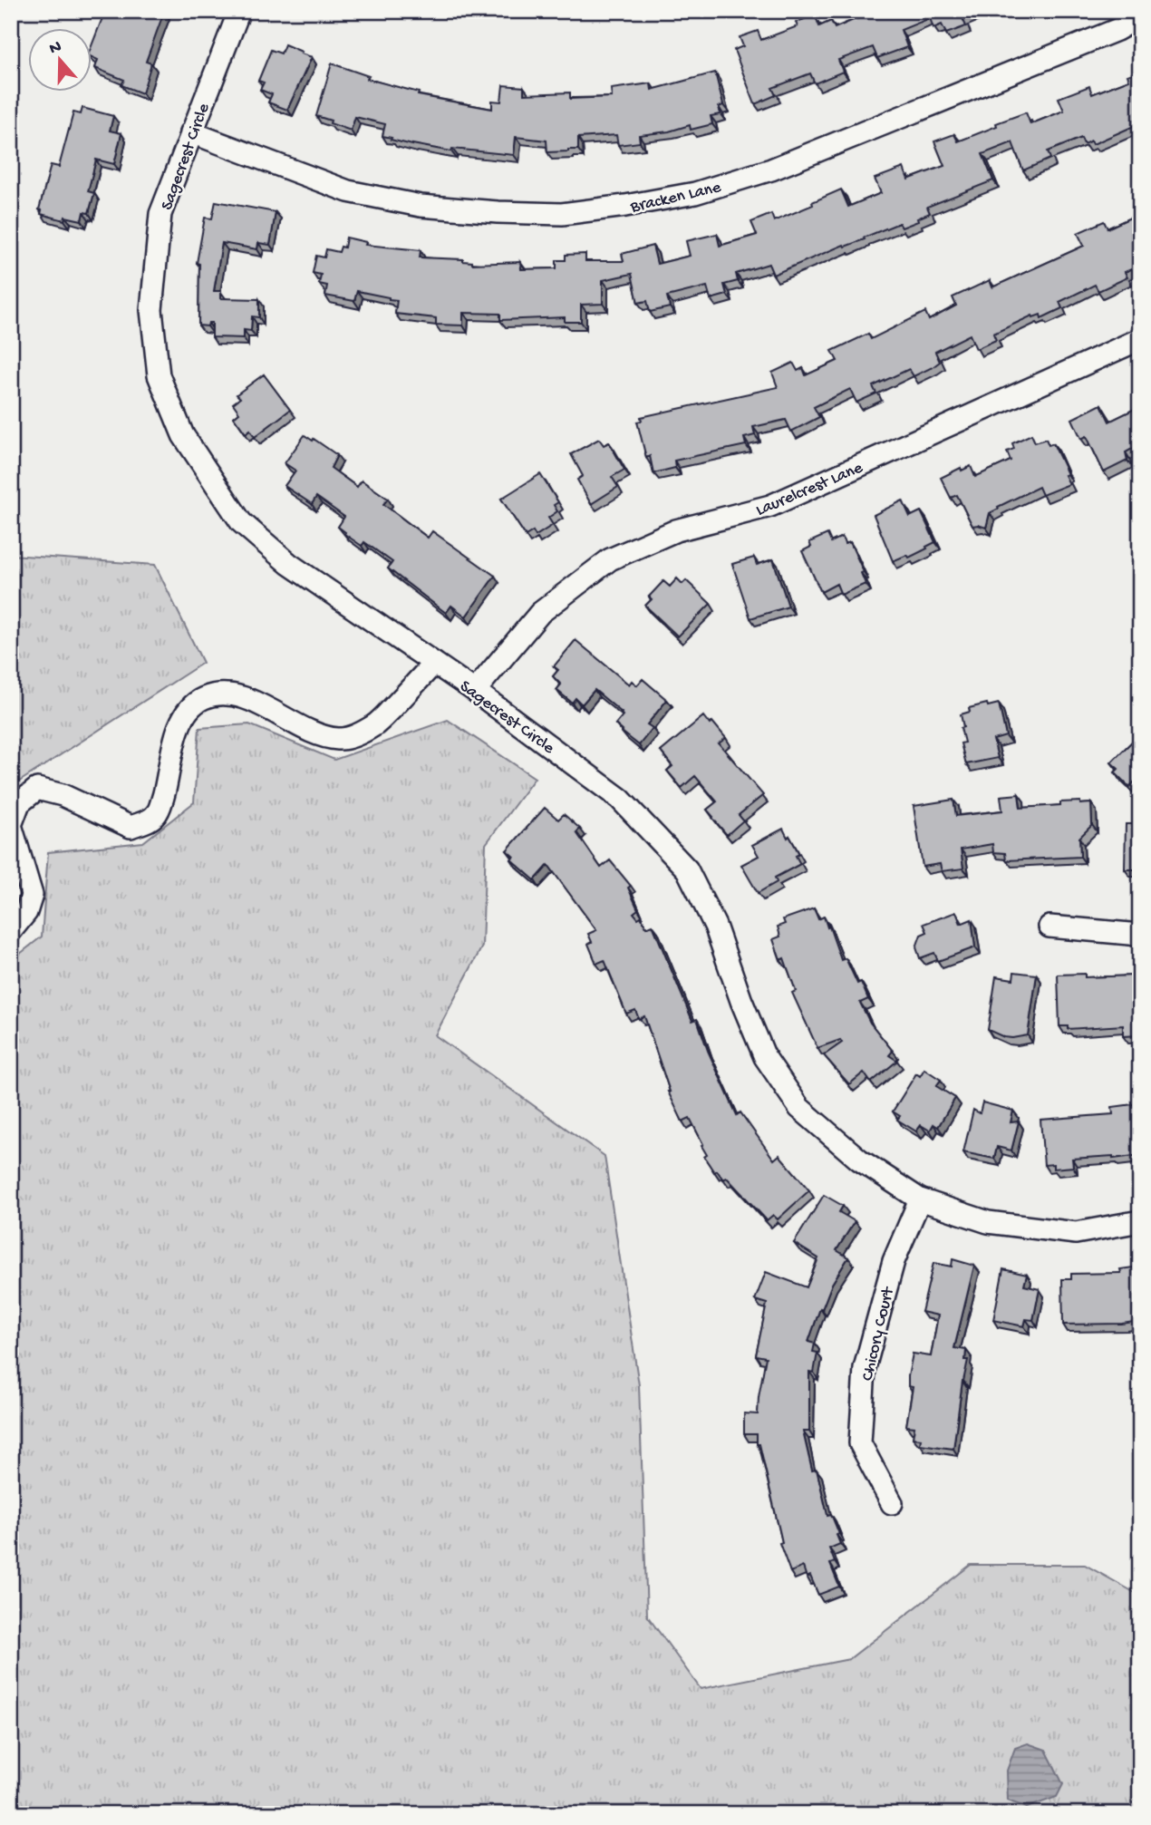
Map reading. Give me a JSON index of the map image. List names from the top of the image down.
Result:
{
  "streets": {
    "street": [
      "Sagecrest Circle",
      "Bracken Lane",
      "Laurelcrest Lane",
      "Chicory Court"
    ]
  },
  "crossings": [
    ["Sagecrest Circle", "Bracken Lane"],
    ["Sagecrest Circle", "Laurelcrest Lane"],
    ["Sagecrest Circle", "Chicory Court"]
  ],
  "north": "top"
}
